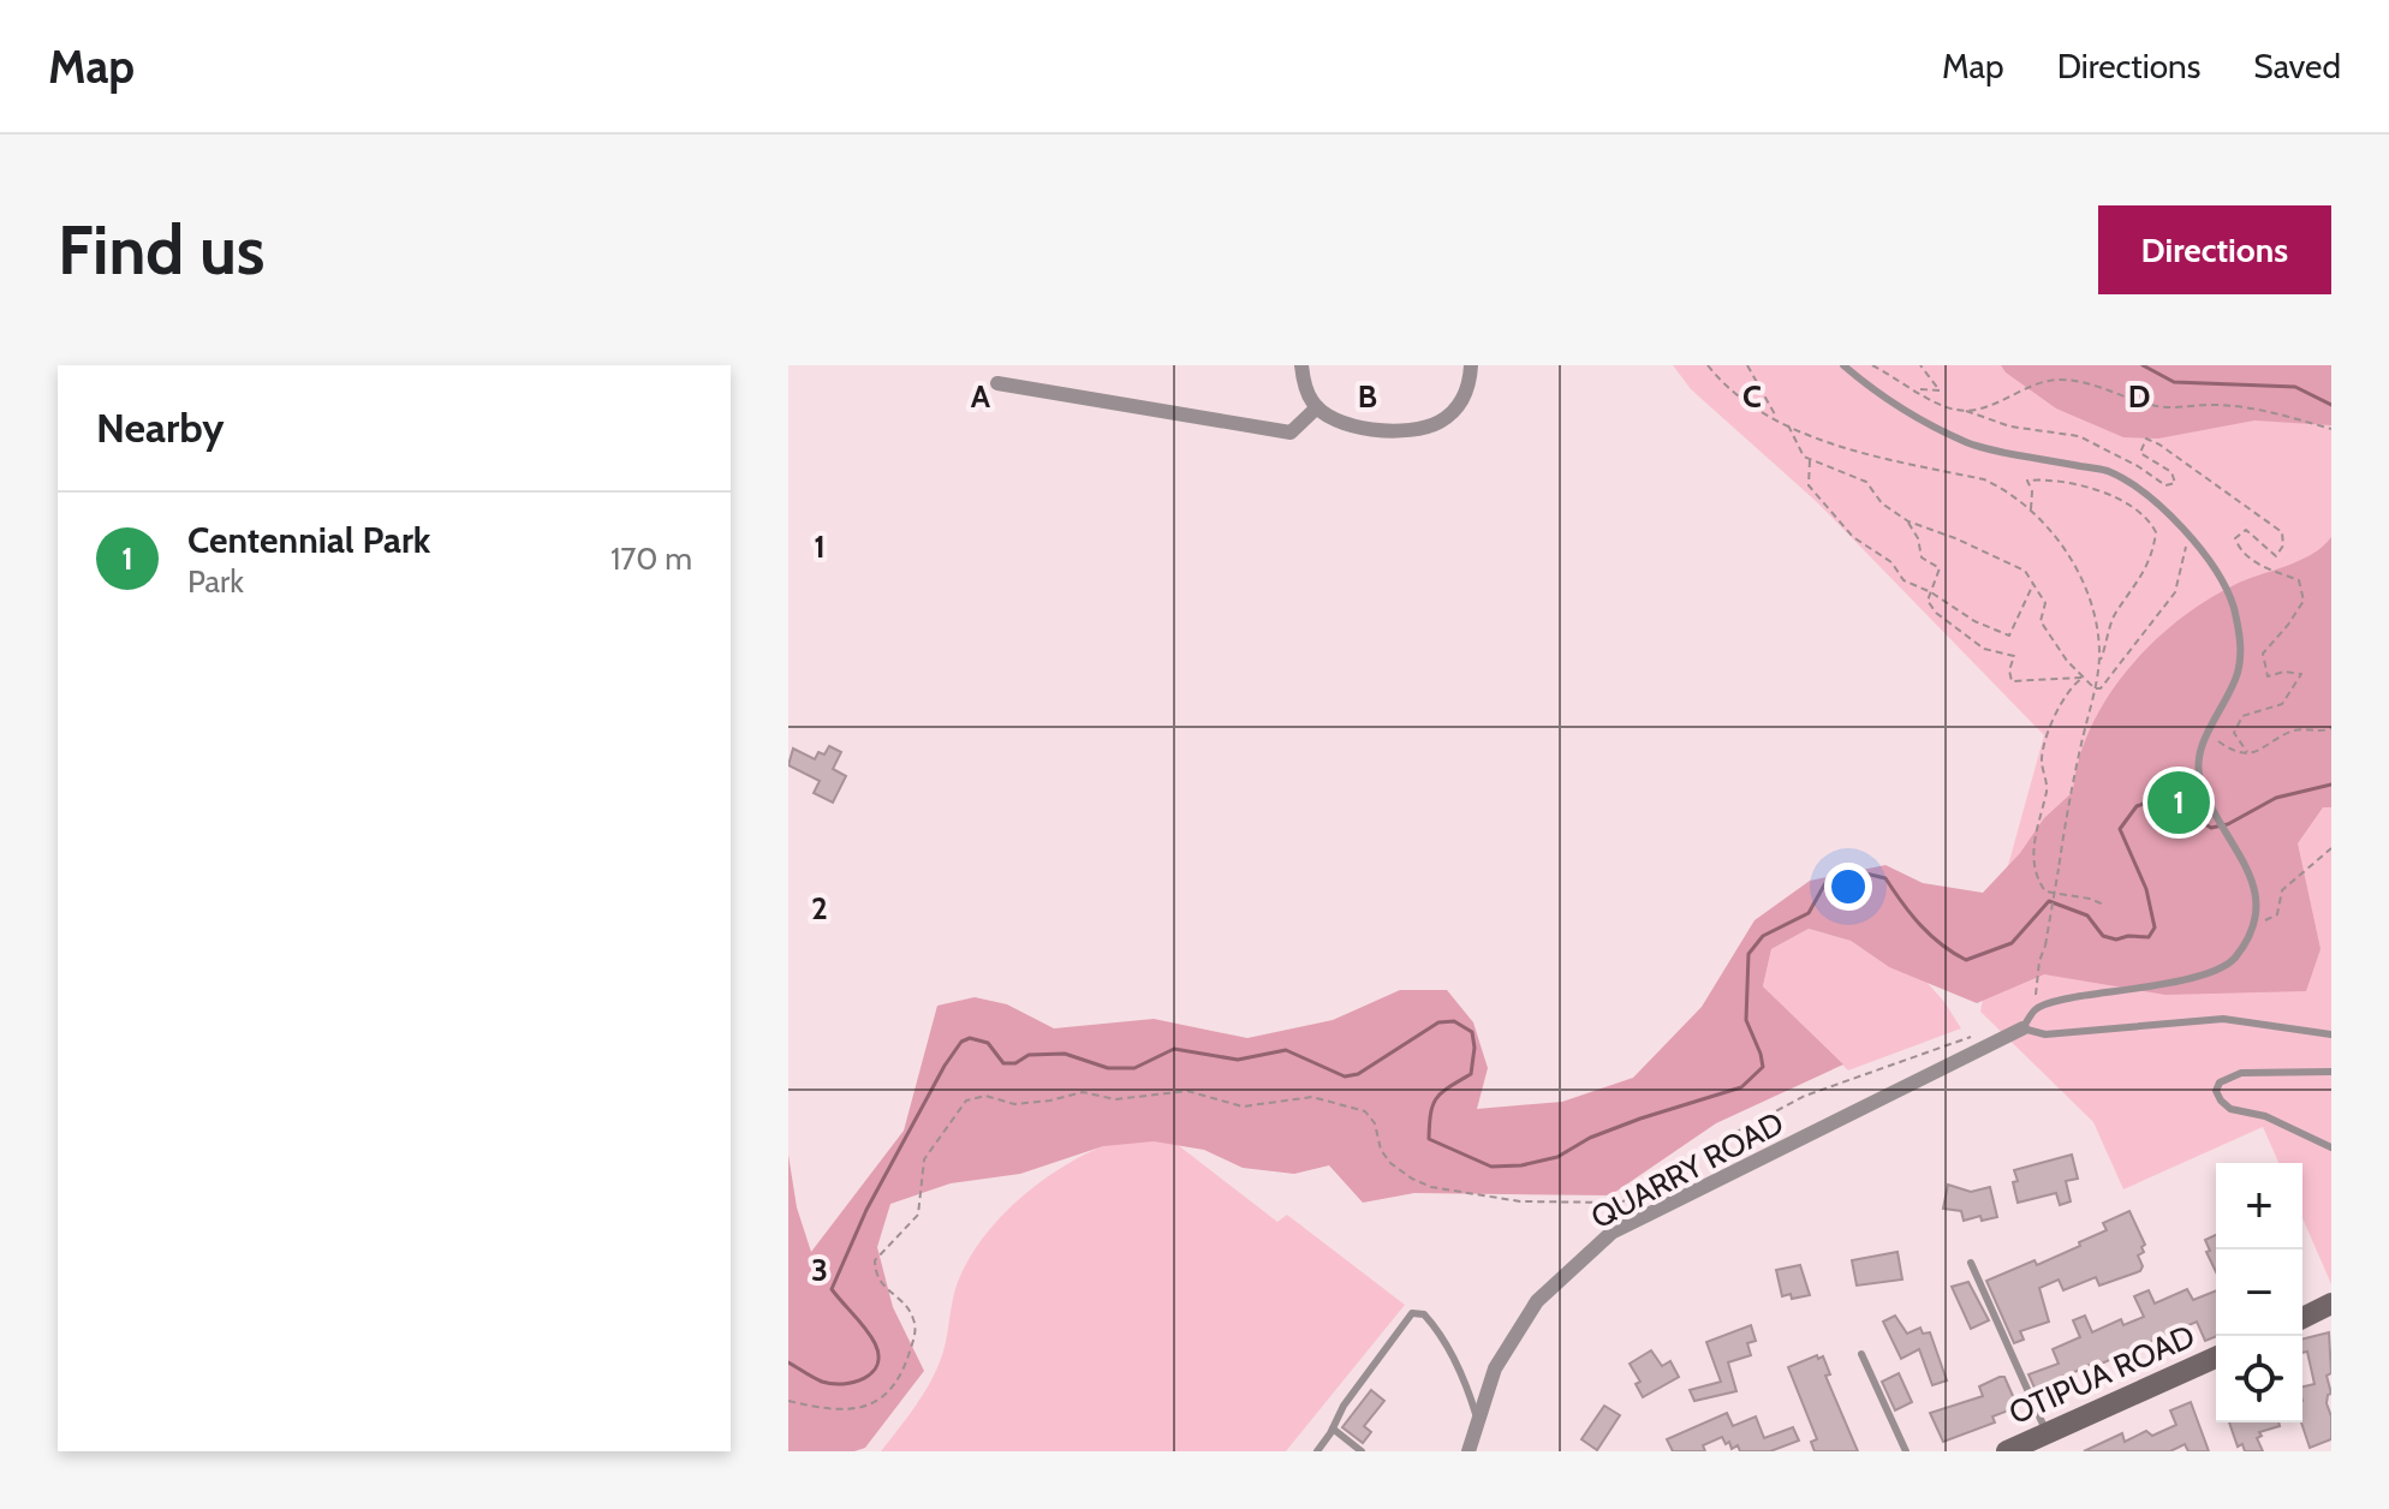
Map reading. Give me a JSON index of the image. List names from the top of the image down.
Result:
{
  "streets": {
    "street": ["QUARRY ROAD", "OTIPUA ROAD"]
  },
  "page": {
    "header": "Map",
    "nav": ["Map", "Directions", "Saved"],
    "buttons": "Directions",
    "title": "Find us",
    "heading": "Nearby",
    "list": [
      {
        "mark": "1",
        "name": "Centennial Park",
        "note": "Park",
        "value": "170 m"
      }
    ],
    "pins": "1",
    "map_buttons": ["+", "−"]
  },
  "grid": {
    "columns": [
      "A",
      "B",
      "C",
      "D"
    ],
    "rows": ["1", "2", "3"]
  }
}
